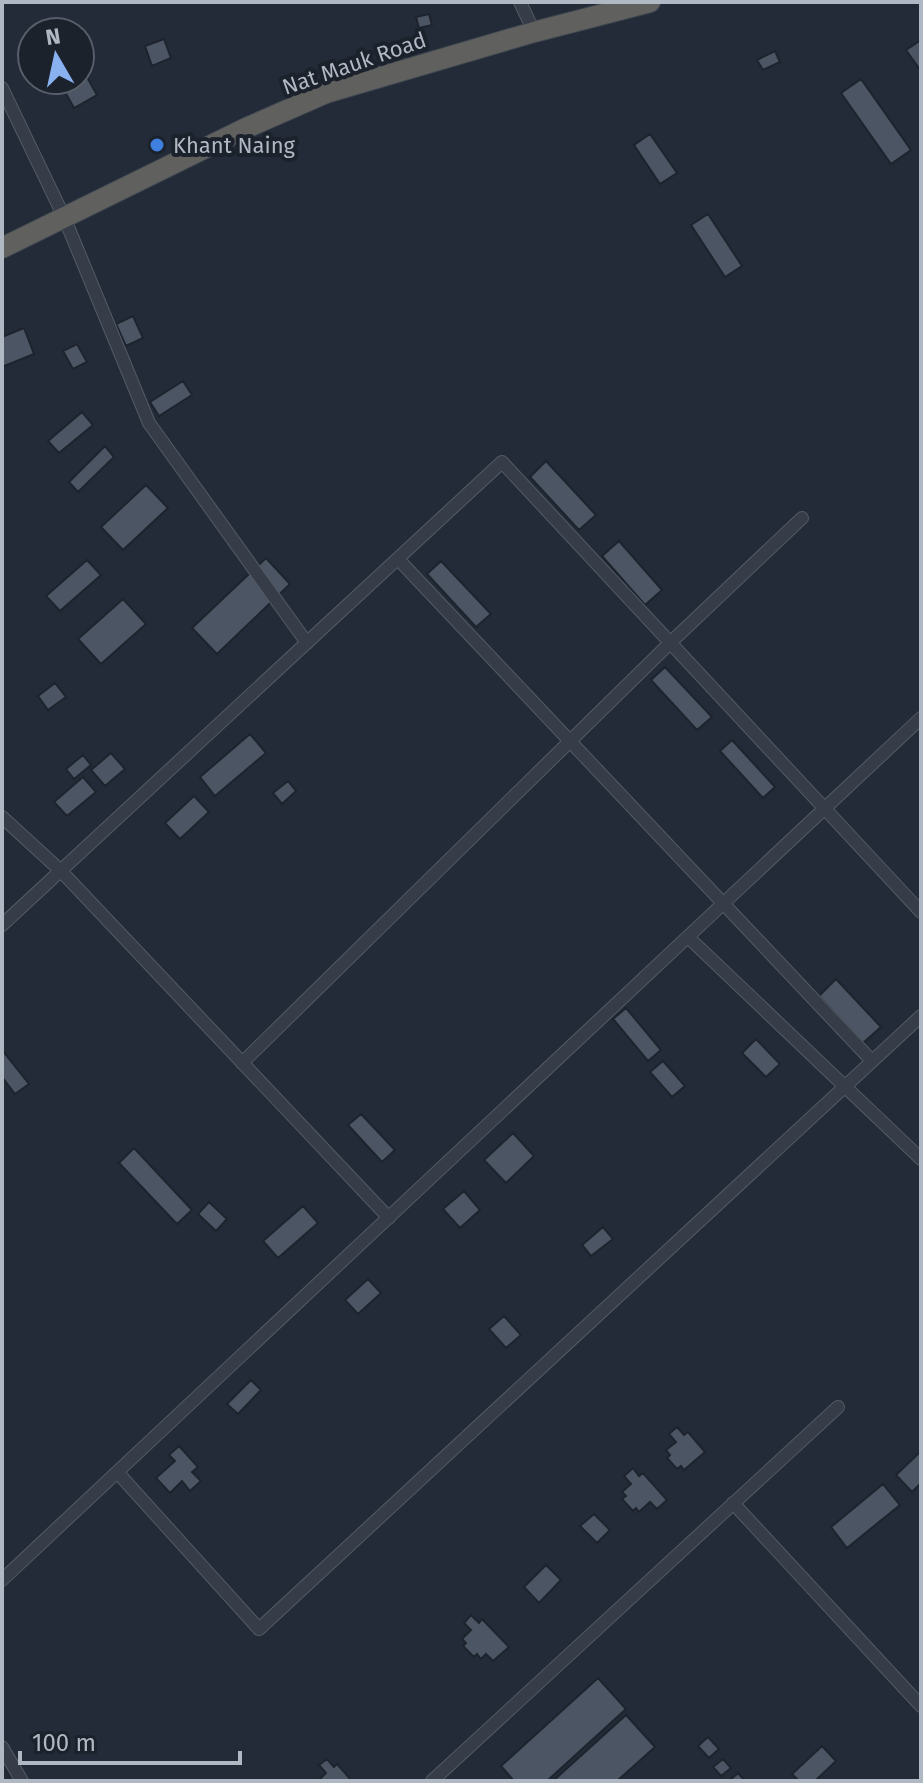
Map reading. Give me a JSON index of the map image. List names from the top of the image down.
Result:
{
  "streets": {
    "highway": ["Nat Mauk Road"]
  },
  "places": ["Khant Naing"],
  "scale_bar": "100 m",
  "north": "top"
}
